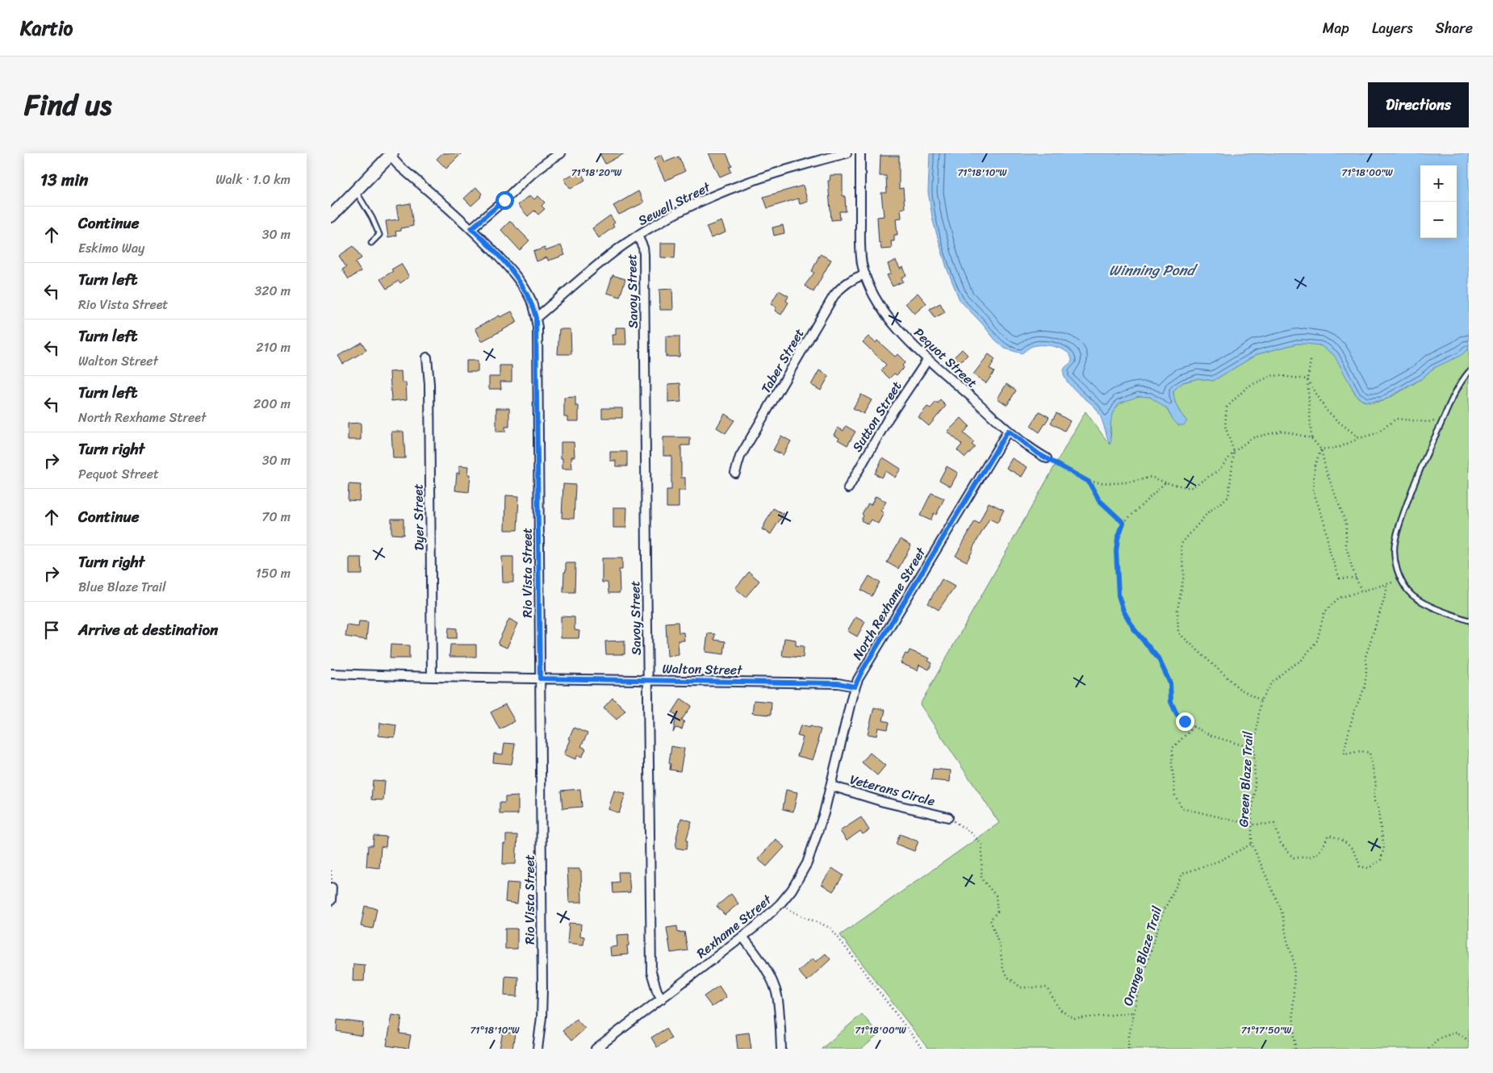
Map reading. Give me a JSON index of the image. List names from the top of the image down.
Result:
{
  "streets": {
    "street": [
      "Sewell Street",
      "Savoy Street",
      "Pequot Street",
      "Taber Street",
      "Sutton Street",
      "Dyer Street",
      "Rio Vista Street",
      "North Rexhame Street",
      "Walton Street",
      "Veterans Circle",
      "Rexhame Street"
    ],
    "path": ["Green Blaze Trail", "Orange Blaze Trail"]
  },
  "crossings": [
    ["Sewell Street", "Savoy Street"],
    ["Sewell Street", "Rio Vista Street"],
    ["Savoy Street", "Walton Street"],
    ["Savoy Street", "Rexhame Street"],
    ["Pequot Street", "Taber Street"],
    ["Pequot Street", "Sutton Street"],
    ["Pequot Street", "North Rexhame Street"],
    ["Dyer Street", "Walton Street"],
    ["Rio Vista Street", "Walton Street"],
    ["North Rexhame Street", "Walton Street"],
    ["North Rexhame Street", "Rexhame Street"],
    ["Walton Street", "Rexhame Street"],
    ["Green Blaze Trail", "Orange Blaze Trail"],
    ["Veterans Circle", "Rexhame Street"]
  ],
  "water": ["Winning Pond"],
  "page": {
    "header": "Kartio",
    "nav": ["Map", "Layers", "Share"],
    "title": "Find us",
    "buttons": "Directions",
    "heading": ["13 min", "Walk · 1.0 km"],
    "map_buttons": ["+", "−"],
    "list": [
      ["Continue", "Eskimo Way", "30 m"],
      ["Turn left", "Rio Vista Street", "320 m"],
      ["Turn left", "Walton Street", "210 m"],
      ["Turn left", "North Rexhame Street", "200 m"],
      ["Turn right", "Pequot Street", "30 m"],
      ["Continue", "70 m"],
      ["Turn right", "Blue Blaze Trail", "150 m"],
      "Arrive at destination"
    ]
  },
  "coordinates": [
    "71°18'20\"W",
    "71°18'10\"W",
    "71°18'00\"W",
    "71°17'50\"W"
  ]
}
